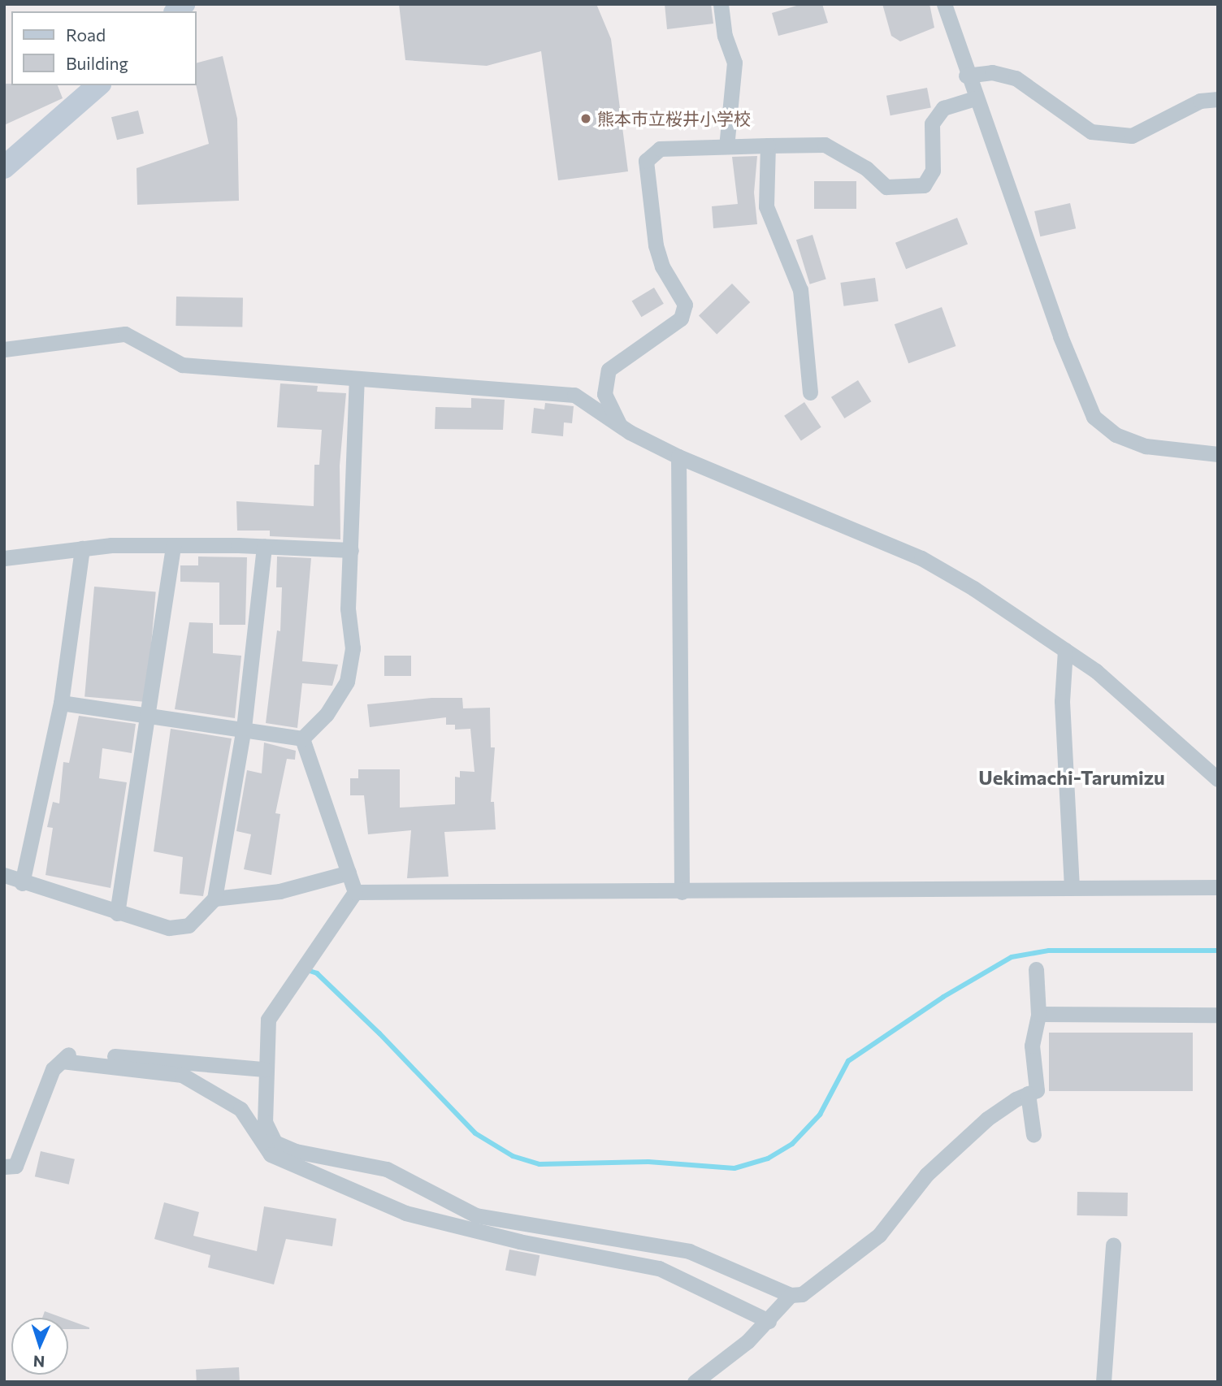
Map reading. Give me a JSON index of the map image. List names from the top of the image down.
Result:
{
  "districts": ["Uekimachi-Tarumizu"],
  "places": ["熊本市立桜井小学校"],
  "legend": ["Road", "Building"],
  "north": "bottom"
}
